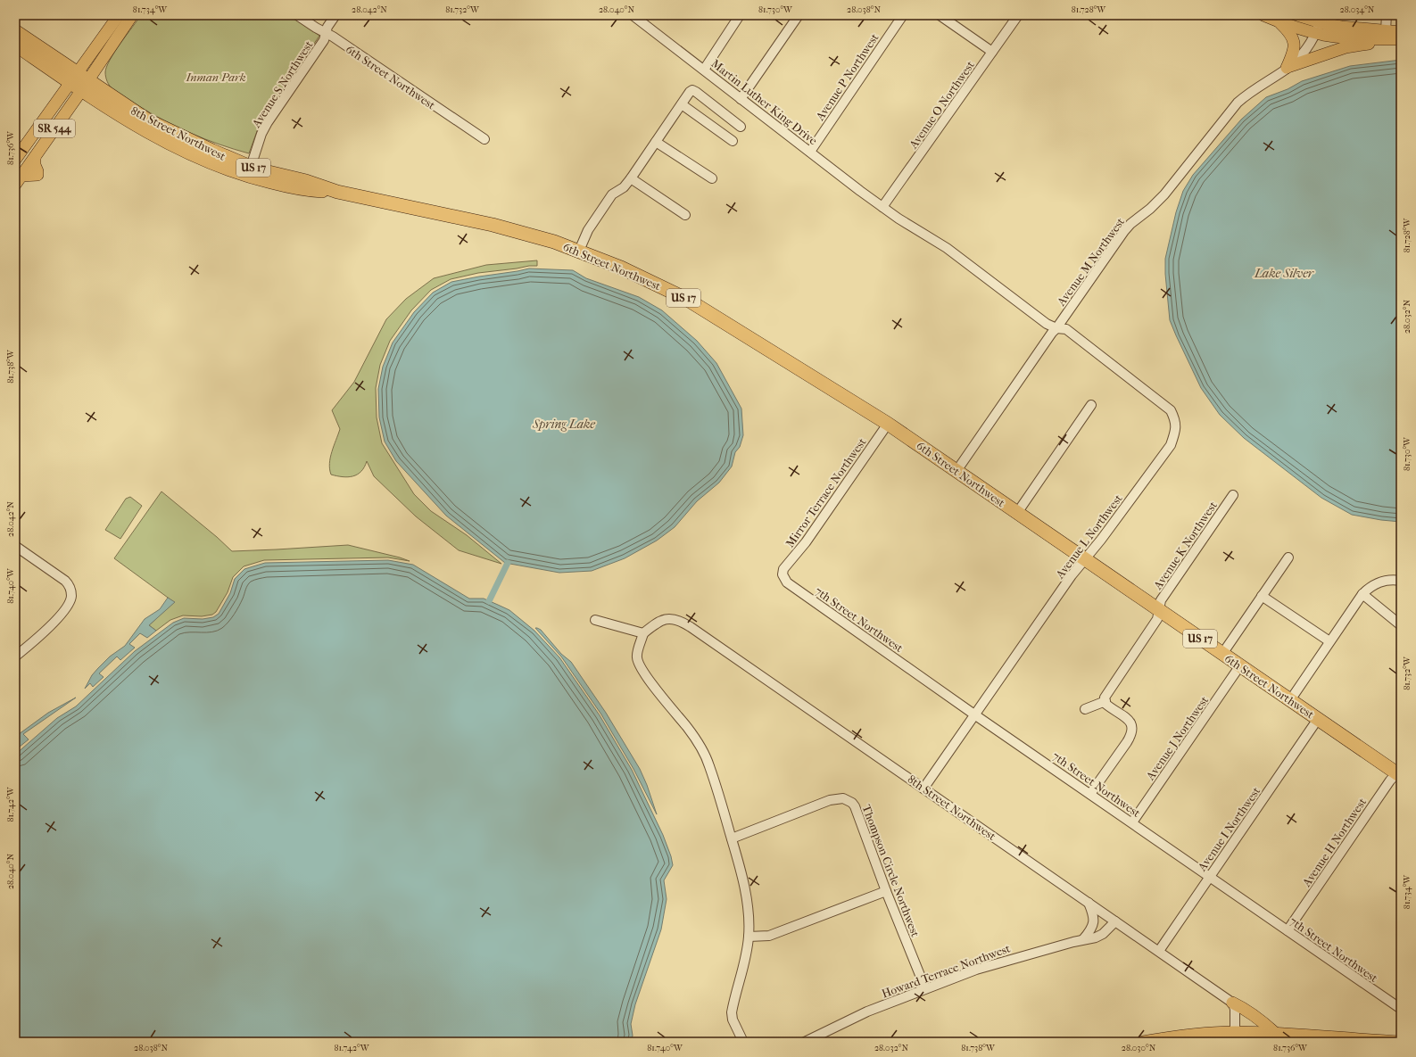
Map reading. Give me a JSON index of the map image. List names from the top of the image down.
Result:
{
  "streets": {
    "highway": ["6th Street Northwest", "8th Street Northwest", "US 17"],
    "main road": ["SR 544"],
    "street": [
      "Avenue P Northwest",
      "Avenue S Northwest",
      "Martin Luther King Drive",
      "Avenue O Northwest",
      "Avenue M Northwest",
      "Mirror Terrace Northwest",
      "Avenue L Northwest",
      "Avenue K Northwest",
      "7th Street Northwest",
      "Avenue J Northwest",
      "Avenue I Northwest",
      "Avenue H Northwest",
      "Thompson Circle Northwest",
      "Howard Terrace Northwest"
    ]
  },
  "crossings": [
    ["6th Street Northwest", "Avenue S Northwest"],
    ["6th Street Northwest", "8th Street Northwest"],
    ["6th Street Northwest", "Avenue M Northwest"],
    ["6th Street Northwest", "Mirror Terrace Northwest"],
    ["6th Street Northwest", "Avenue L Northwest"],
    ["6th Street Northwest", "Avenue K Northwest"],
    ["6th Street Northwest", "Avenue J Northwest"],
    ["6th Street Northwest", "Avenue I Northwest"],
    ["6th Street Northwest", "Avenue H Northwest"],
    ["Avenue P Northwest", "Martin Luther King Drive"],
    ["Avenue S Northwest", "8th Street Northwest"],
    ["Martin Luther King Drive", "Avenue O Northwest"],
    ["Martin Luther King Drive", "Avenue M Northwest"],
    ["Martin Luther King Drive", "Avenue L Northwest"],
    ["SR 544", "8th Street Northwest"],
    ["8th Street Northwest", "Avenue L Northwest"],
    ["8th Street Northwest", "Avenue I Northwest"],
    ["8th Street Northwest", "Howard Terrace Northwest"],
    ["Avenue M Northwest", "Avenue L Northwest"],
    ["Mirror Terrace Northwest", "7th Street Northwest"],
    ["Avenue L Northwest", "7th Street Northwest"],
    ["7th Street Northwest", "Avenue J Northwest"],
    ["7th Street Northwest", "Avenue I Northwest"],
    ["7th Street Northwest", "Avenue H Northwest"],
    ["Thompson Circle Northwest", "Howard Terrace Northwest"]
  ],
  "water": ["Lake Silver", "Spring Lake"],
  "parks": ["Inman Park"],
  "coordinates": [
    "81.734°W",
    "28.042°N",
    "81.732°W",
    "28.040°N",
    "81.730°W",
    "28.038°N",
    "81.728°W",
    "28.034°N",
    "81.736°W",
    "28.032°N",
    "81.738°W",
    "81.740°W",
    "81.742°W",
    "28.030°N"
  ]
}
